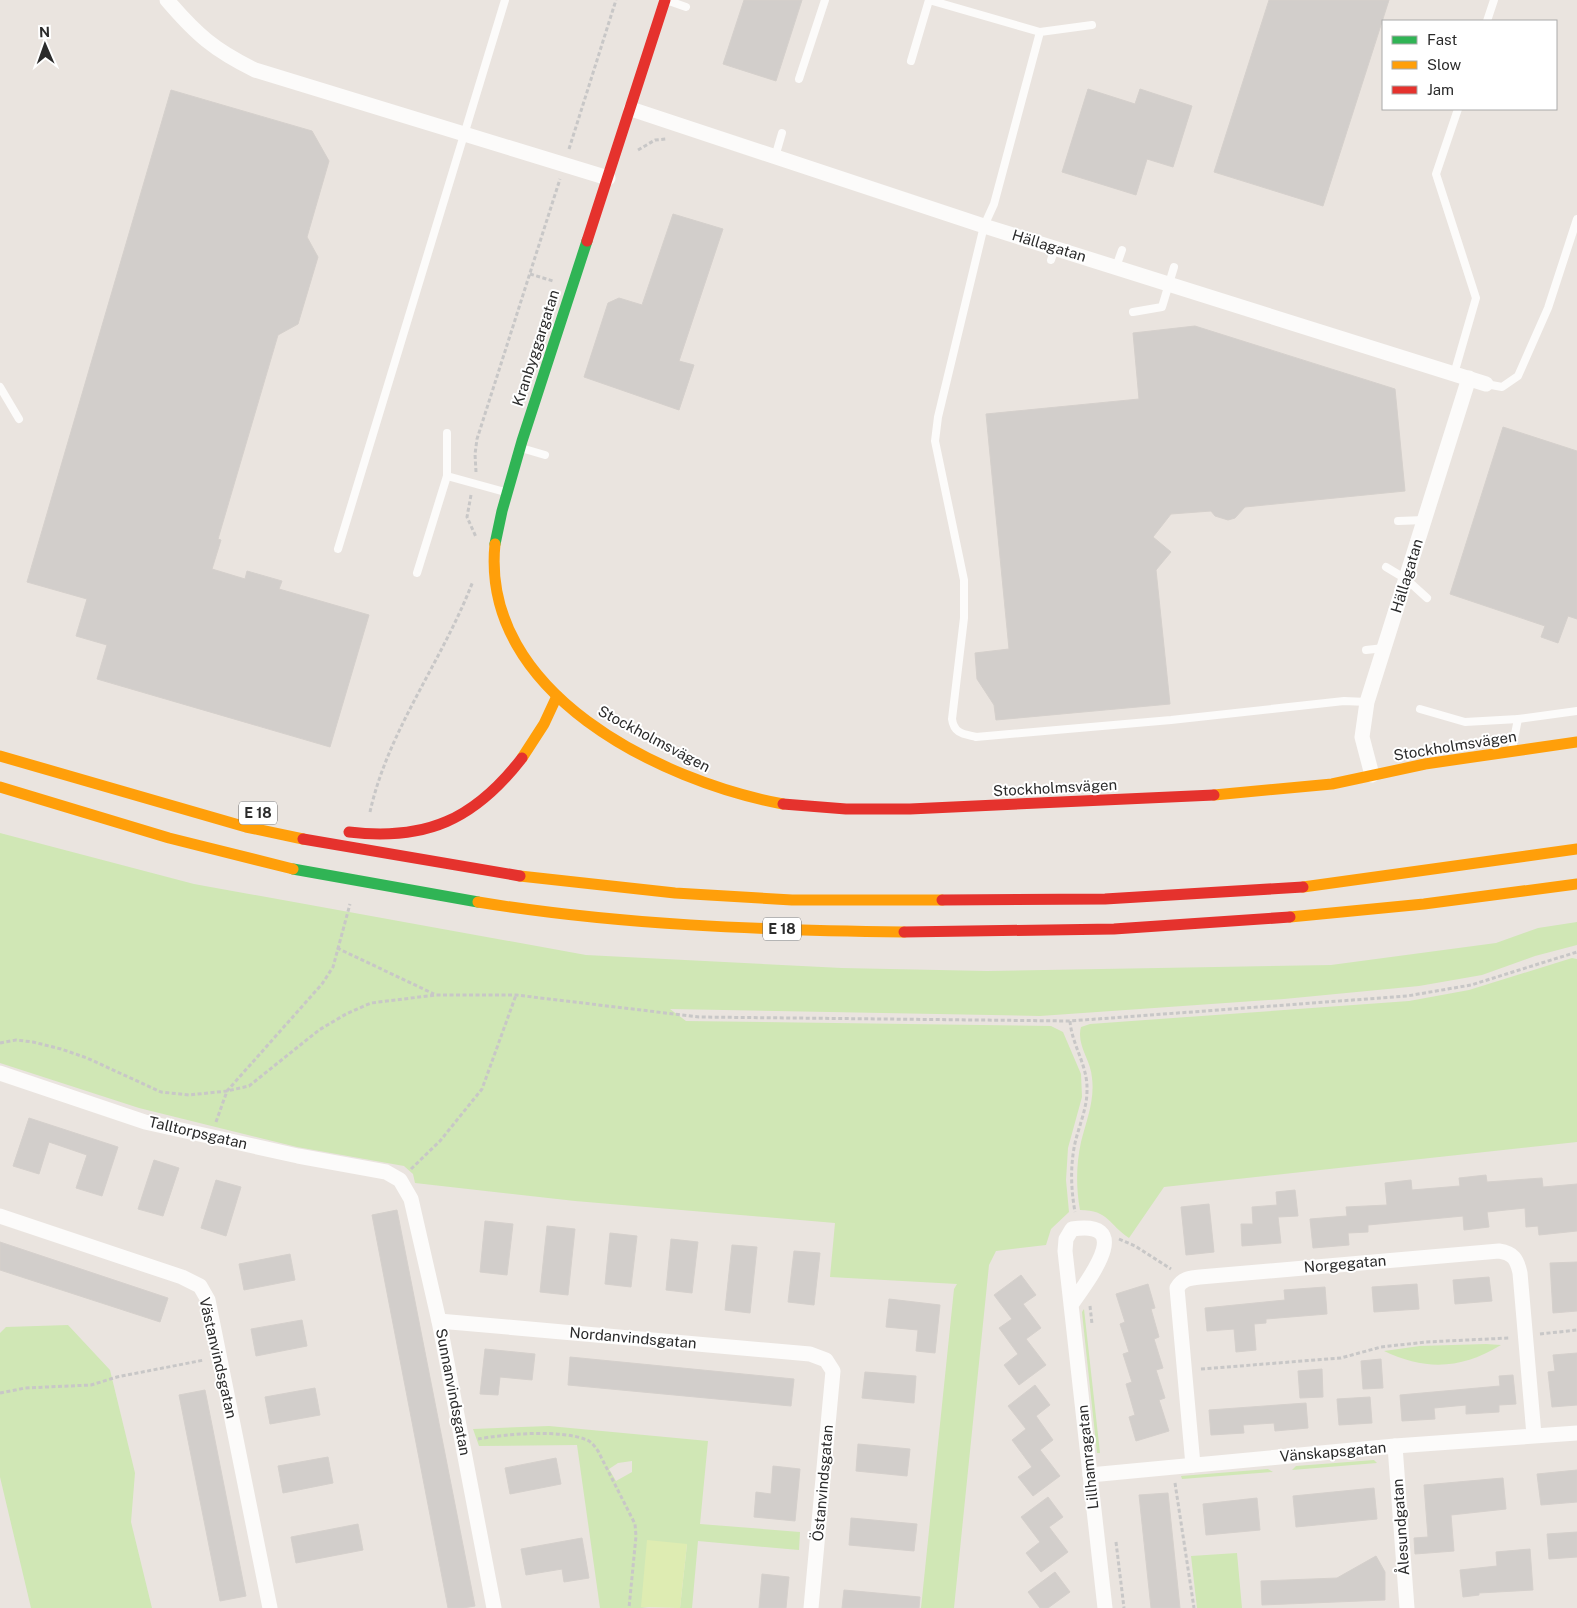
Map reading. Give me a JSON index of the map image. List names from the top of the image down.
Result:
{
  "streets": {
    "main road": ["Kranbyggargatan", "Stockholmsvägen", "E 18"],
    "street": [
      "Hällagatan",
      "Talltorpsgatan",
      "Norgegatan",
      "Nordanvindsgatan",
      "Västanvindsgatan",
      "Sunnanvindsgatan",
      "Vänskapsgatan",
      "Lillhamragatan",
      "Östanvindsgatan",
      "Ålesundgatan"
    ]
  },
  "crossings": [
    ["Hällagatan", "Kranbyggargatan"],
    ["Hällagatan", "Stockholmsvägen"],
    ["Kranbyggargatan", "Stockholmsvägen"],
    ["Talltorpsgatan", "Sunnanvindsgatan"],
    ["Norgegatan", "Vänskapsgatan"],
    ["Nordanvindsgatan", "Sunnanvindsgatan"],
    ["Nordanvindsgatan", "Östanvindsgatan"],
    ["Vänskapsgatan", "Lillhamragatan"],
    ["Vänskapsgatan", "Ålesundgatan"]
  ],
  "legend": ["Fast", "Slow", "Jam"],
  "north": "top"
}
